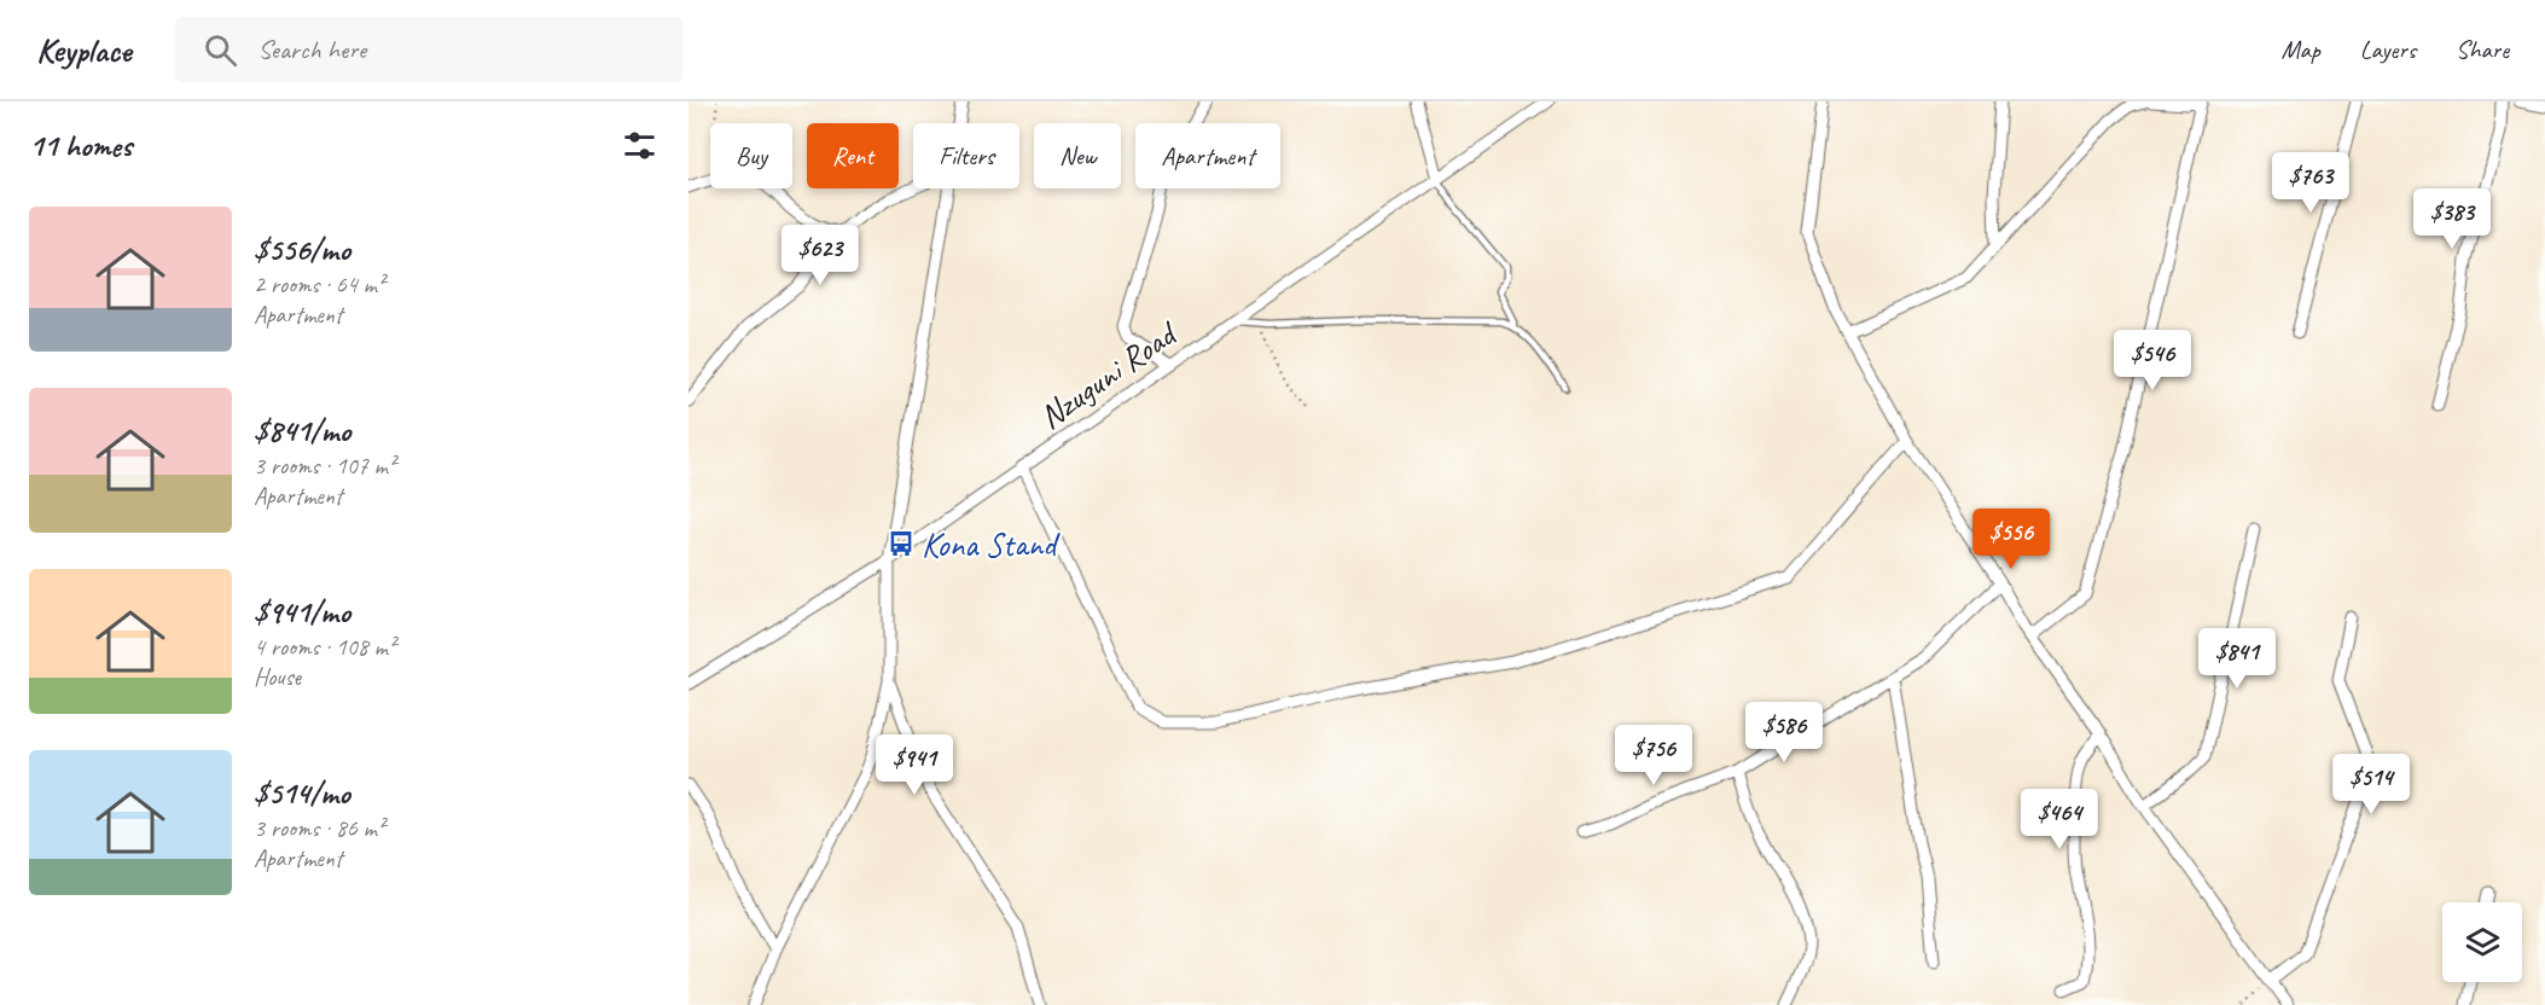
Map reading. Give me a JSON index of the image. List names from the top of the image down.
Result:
{
  "streets": {
    "street": ["Nzuguni Road"]
  },
  "places": {
    "bus stop": ["Kona Stand"]
  },
  "page": {
    "header": "Keyplace",
    "search": "Search here",
    "nav": ["Map", "Layers", "Share"],
    "heading": "11 homes",
    "chip": [
      "Buy",
      "Rent",
      "Filters",
      "New",
      "Apartment"
    ],
    "price": [
      "$763",
      "$383",
      "$623",
      "$546",
      "$556",
      "$841",
      "$586",
      "$756",
      "$941",
      "$514",
      "$464"
    ],
    "list": [
      {
        "name": "$556/mo",
        "note": "2 rooms · 64 m² · Apartment"
      },
      {
        "name": "$841/mo",
        "note": "3 rooms · 107 m² · Apartment"
      },
      {
        "name": "$941/mo",
        "note": "4 rooms · 108 m² · House"
      },
      {
        "name": "$514/mo",
        "note": "3 rooms · 86 m² · Apartment"
      }
    ]
  }
}
